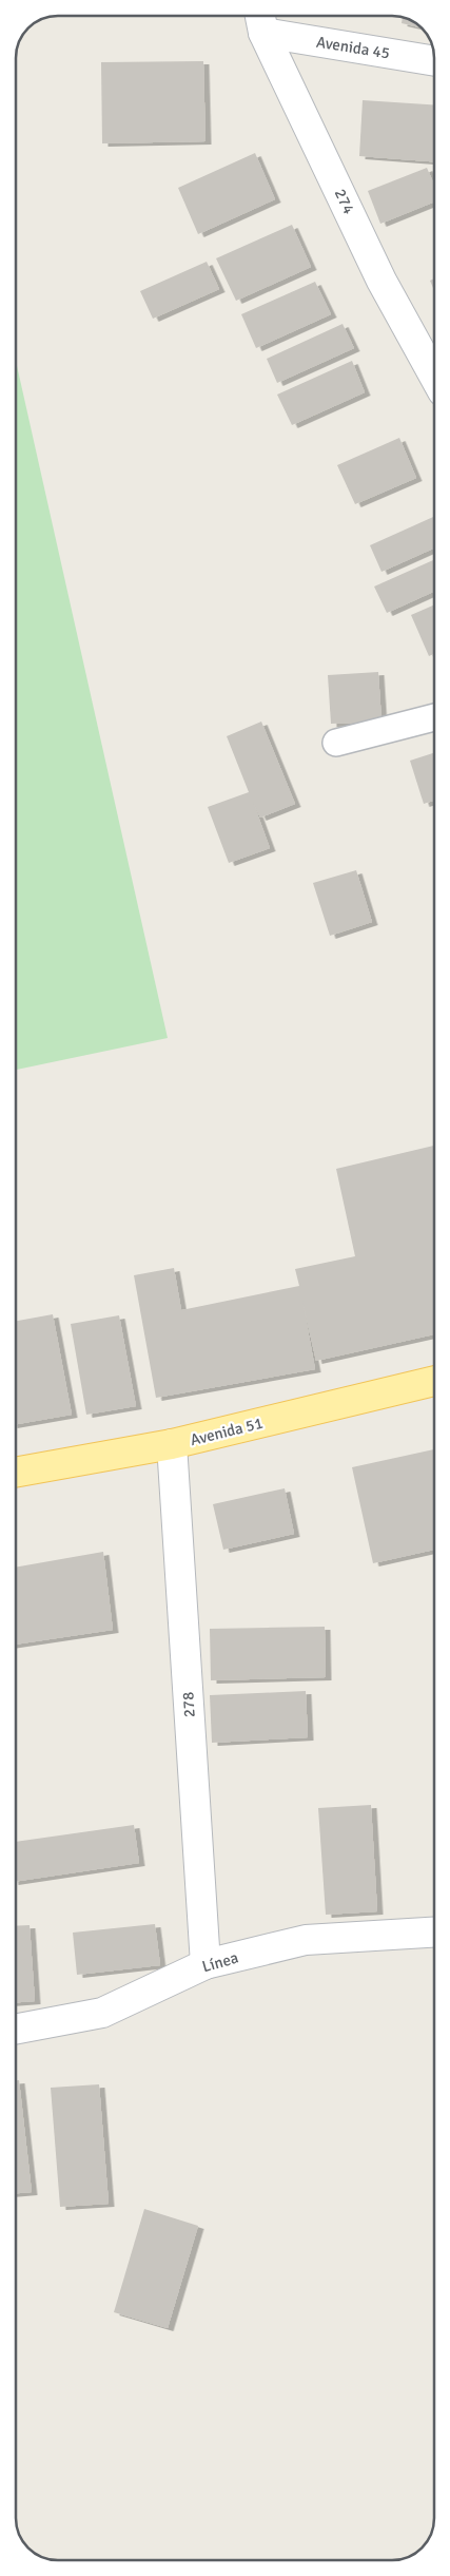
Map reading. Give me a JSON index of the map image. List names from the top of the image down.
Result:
{
  "streets": {
    "main road": ["Avenida 51"],
    "street": [
      "Avenida 45",
      "274",
      "278",
      "Línea"
    ]
  },
  "crossings": [
    ["Avenida 45", "274"],
    ["Avenida 51", "278"],
    ["278", "Línea"]
  ]
}
